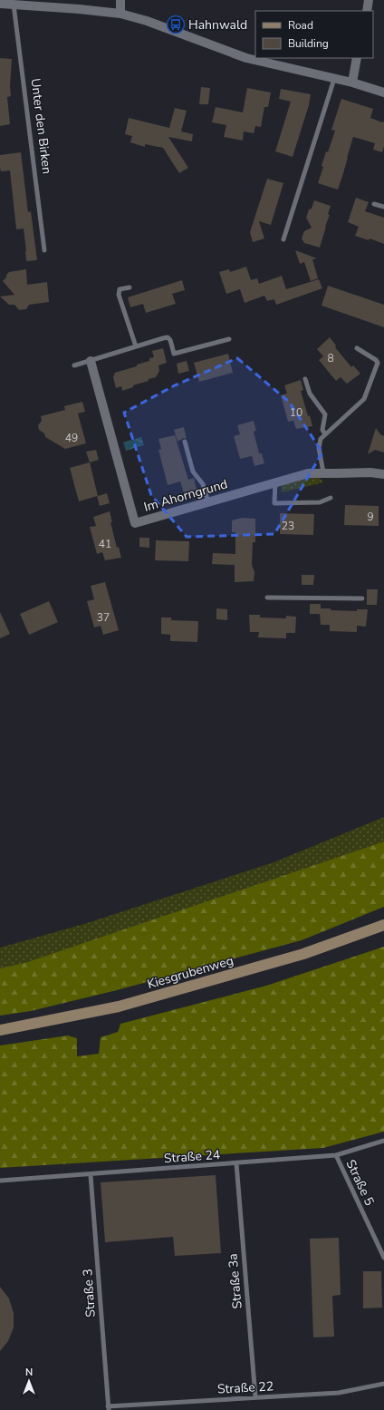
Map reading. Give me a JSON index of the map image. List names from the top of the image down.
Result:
{
  "streets": {
    "main road": ["Kiesgrubenweg"],
    "street": ["Im Ahorngrund"],
    "lane": [
      "Unter den Birken",
      "Straße 24",
      "Straße 5",
      "Straße 3a",
      "Straße 3",
      "Straße 22"
    ]
  },
  "crossings": [
    ["Straße 24", "Straße 5"],
    ["Straße 24", "Straße 3a"],
    ["Straße 24", "Straße 3"],
    ["Straße 3a", "Straße 22"],
    ["Straße 3", "Straße 22"]
  ],
  "places": {
    "bus stop": ["Hahnwald"]
  },
  "house_numbers": [
    "8",
    "10",
    "49",
    "9",
    "23",
    "41",
    "37"
  ],
  "legend": ["Road", "Building"],
  "north": "top"
}
